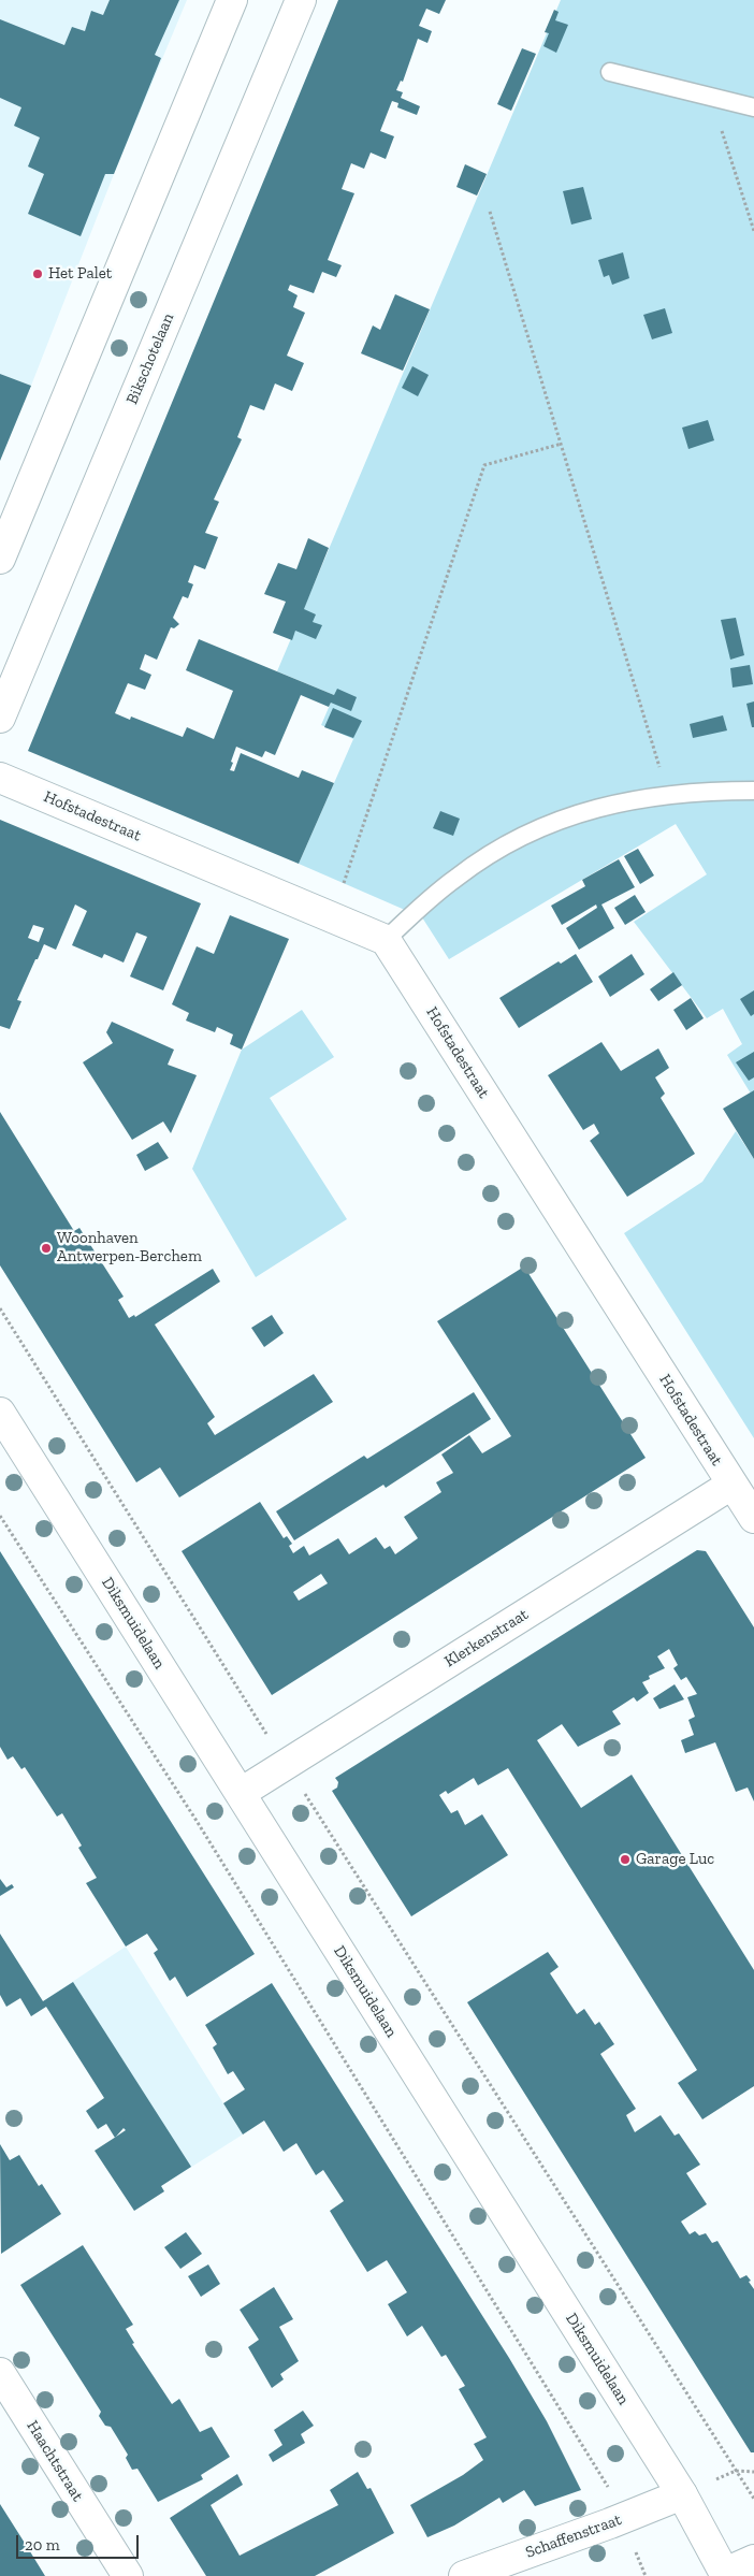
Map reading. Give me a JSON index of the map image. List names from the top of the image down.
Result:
{
  "streets": {
    "street": [
      "Bikschotelaan",
      "Hofstadestraat",
      "Diksmuidelaan",
      "Klerkenstraat",
      "Haachtstraat",
      "Schaffenstraat"
    ]
  },
  "crossings": [
    ["Hofstadestraat", "Klerkenstraat"],
    ["Diksmuidelaan", "Klerkenstraat"],
    ["Diksmuidelaan", "Schaffenstraat"]
  ],
  "places": ["Het Palet", "Woonhaven Antwerpen-Berchem", "Garage Luc"],
  "scale_bar": "20 m"
}
